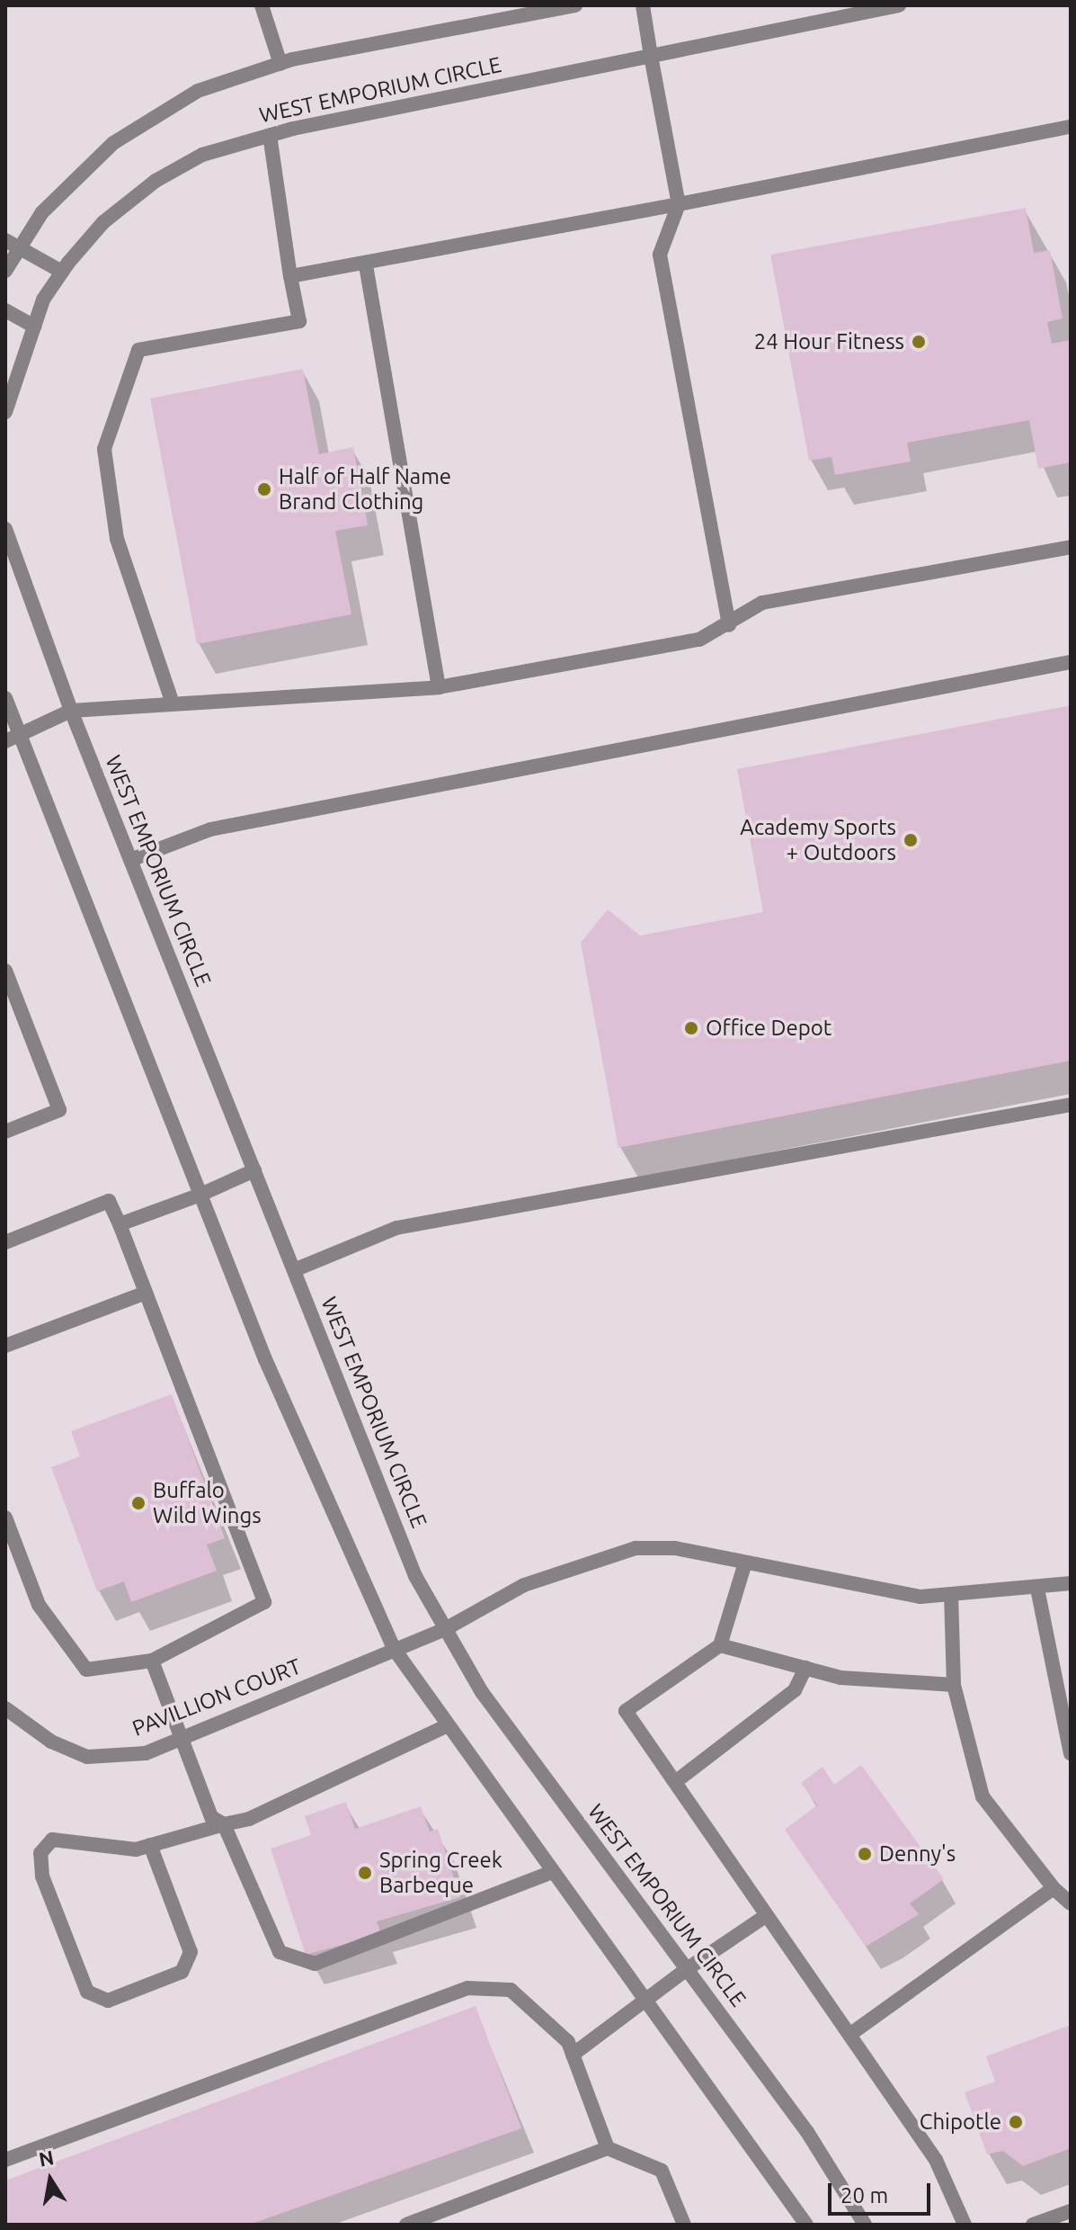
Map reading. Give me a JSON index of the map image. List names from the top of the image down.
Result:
{
  "streets": {
    "street": ["WEST EMPORIUM CIRCLE", "PAVILLION COURT"]
  },
  "crossings": [
    ["WEST EMPORIUM CIRCLE", "PAVILLION COURT"]
  ],
  "places": [
    "24 Hour Fitness",
    "Half of Half Name Brand Clothing",
    "Academy Sports + Outdoors",
    "Office Depot",
    "Buffalo Wild Wings",
    "Denny's",
    "Spring Creek Barbeque",
    "Chipotle"
  ],
  "scale_bar": "20 m",
  "north": "top"
}
